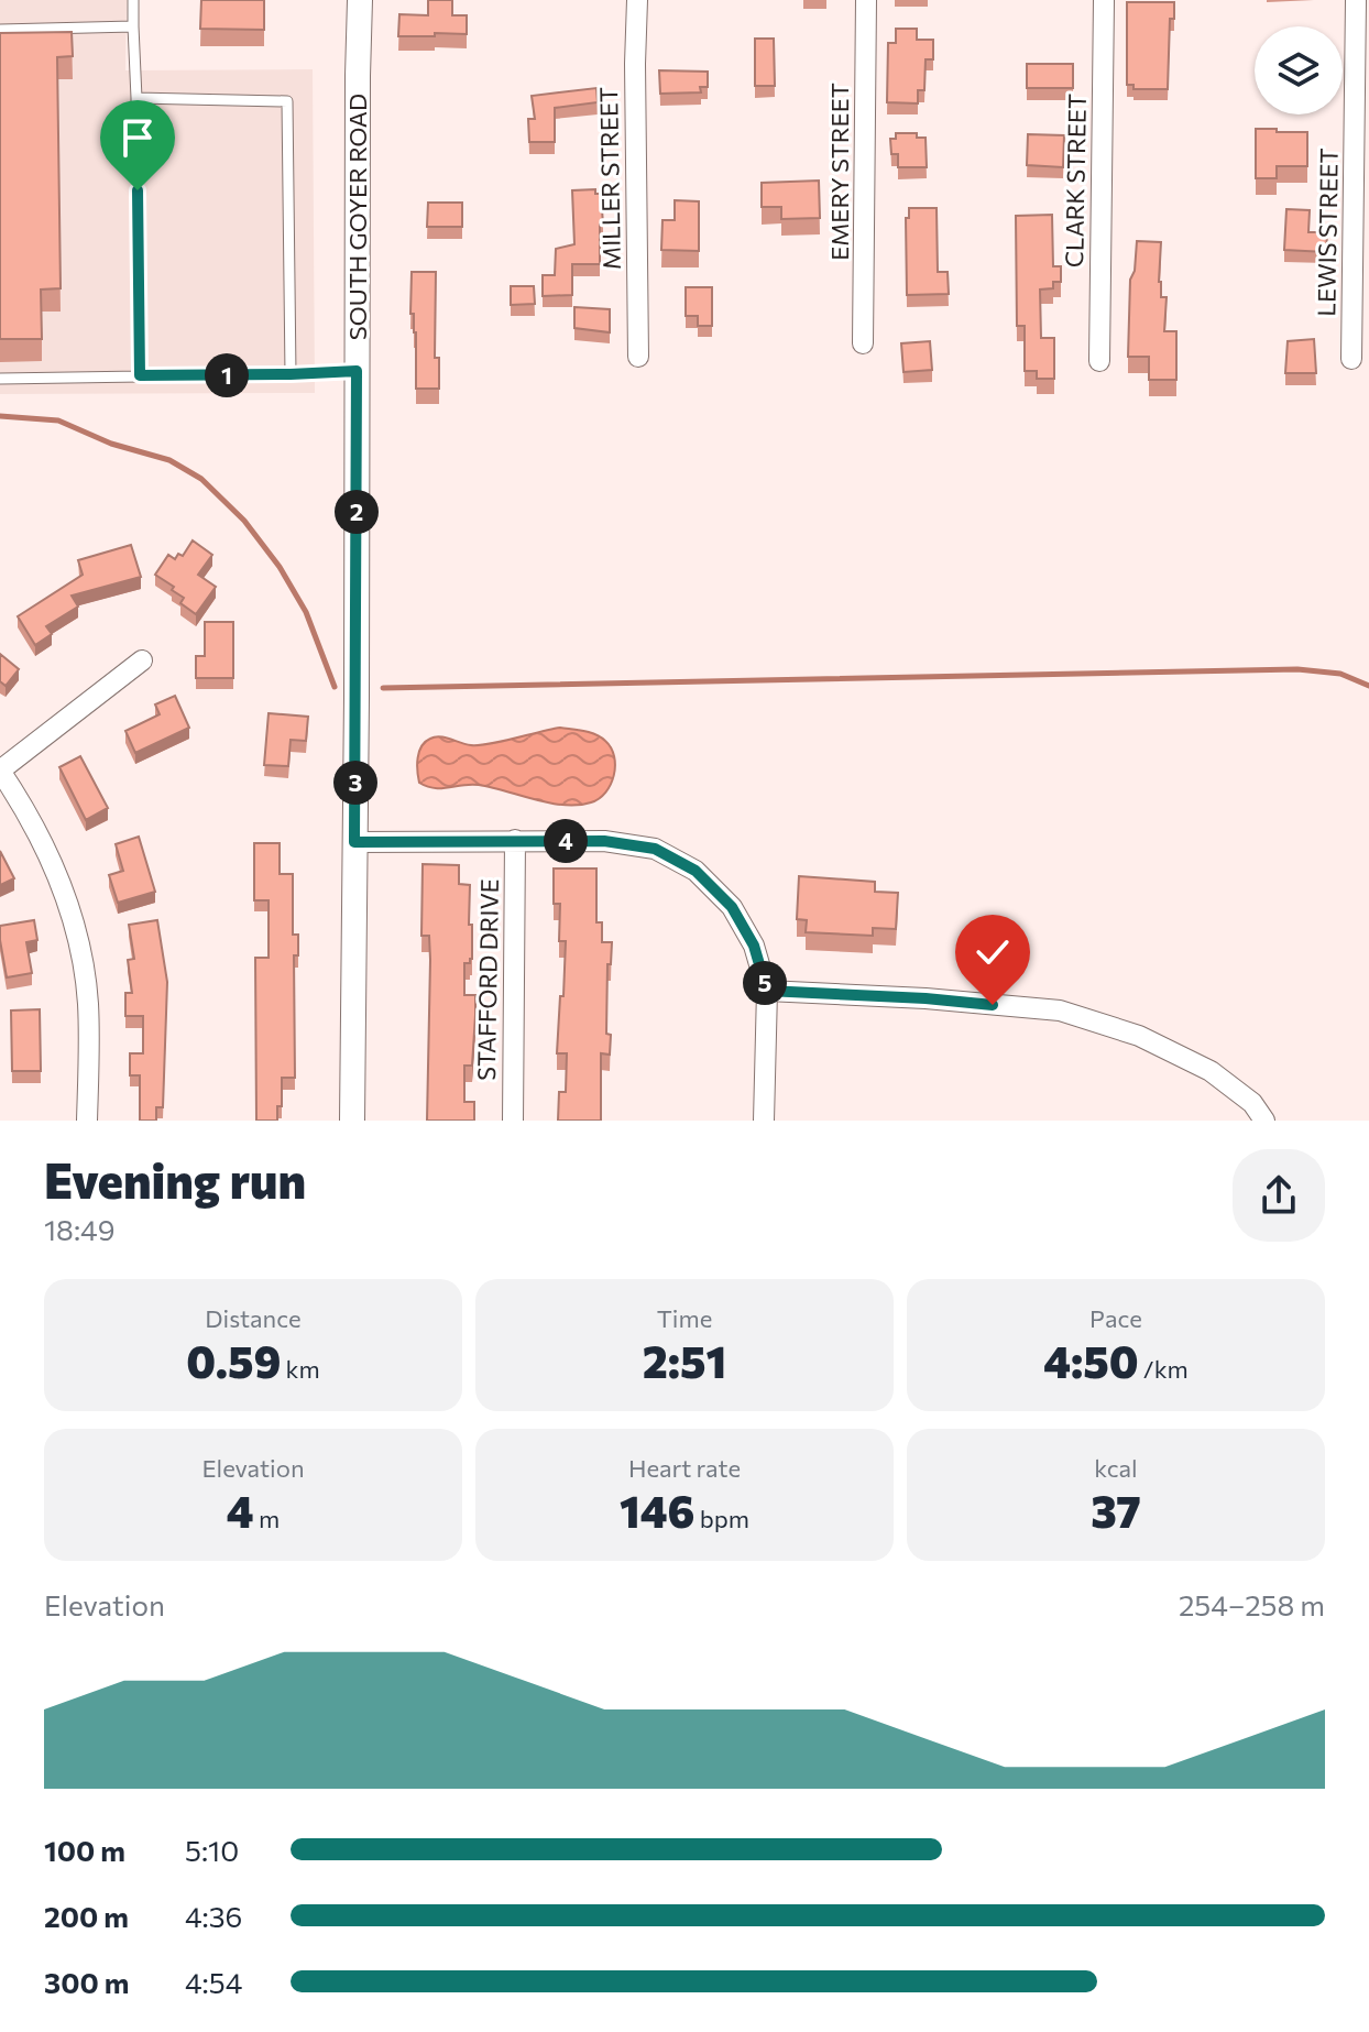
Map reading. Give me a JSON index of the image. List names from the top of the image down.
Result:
{
  "streets": {
    "street": [
      "EMERY STREET",
      "MILLER STREET",
      "CLARK STREET",
      "SOUTH GOYER ROAD",
      "LEWIS STREET",
      "STAFFORD DRIVE"
    ]
  },
  "page": {
    "pins": [
      "1",
      "2",
      "3",
      "4",
      "5"
    ],
    "heading": ["Evening run", "18:49"],
    "stats": [
      ["Distance", "0.59 km"],
      ["Time", "2:51"],
      ["Pace", "4:50 /km"],
      ["Elevation", "4 m"],
      ["Heart rate", "146 bpm"],
      ["kcal", "37"]
    ],
    "chart": ["Elevation", "254–258 m"],
    "list": [
      {
        "name": "100 m",
        "note": "5:10"
      },
      {
        "name": "200 m",
        "note": "4:36"
      },
      {
        "name": "300 m",
        "note": "4:54"
      }
    ]
  }
}
